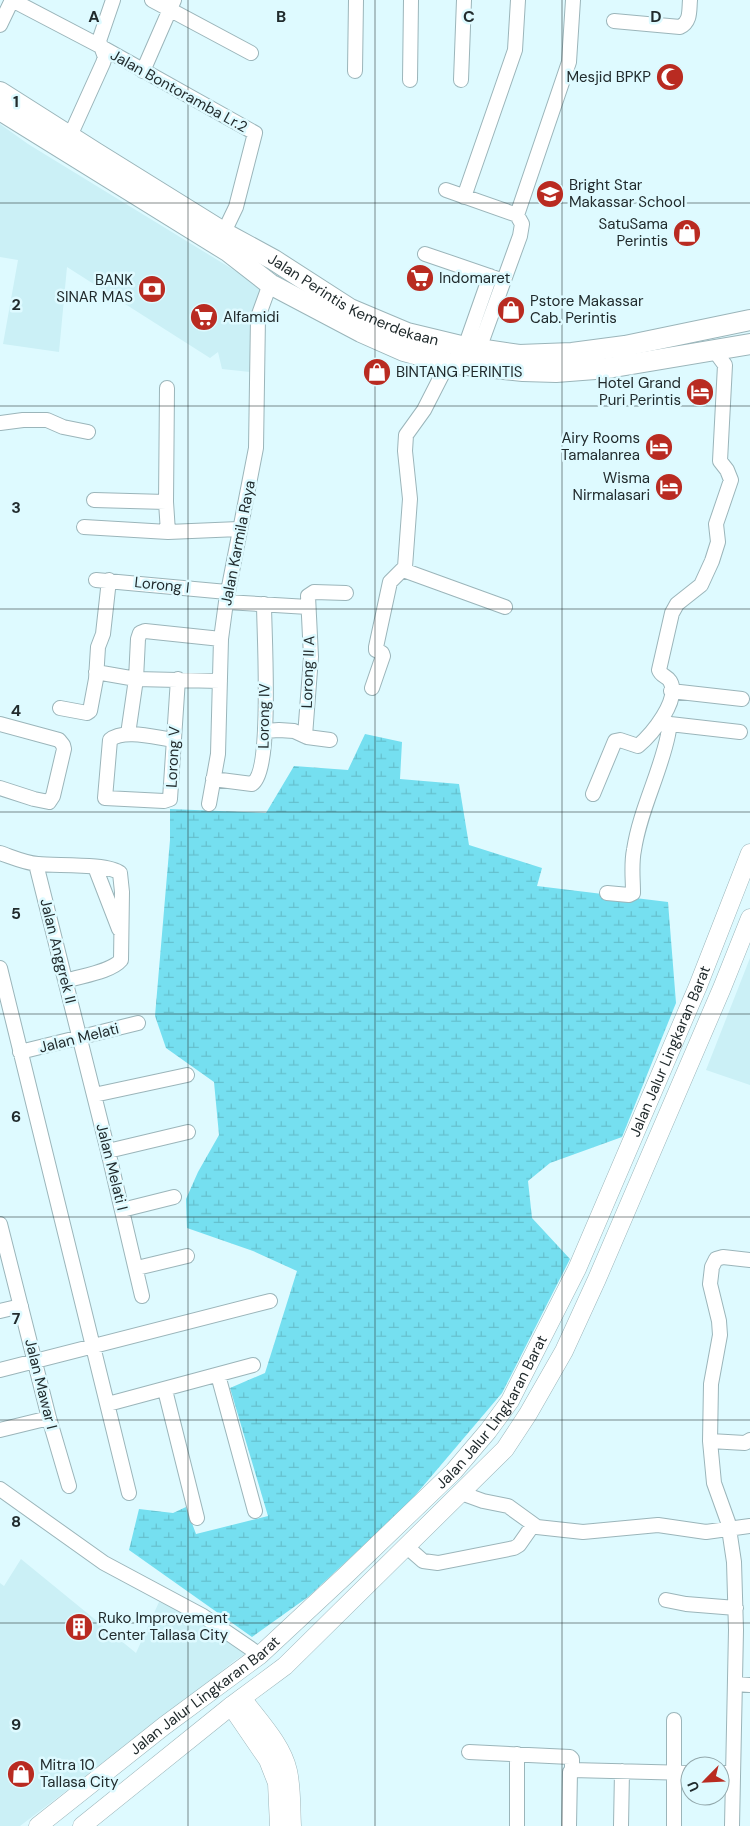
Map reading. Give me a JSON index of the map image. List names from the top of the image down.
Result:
{
  "streets": {
    "highway": ["Jalan Perintis Kemerdekaan"],
    "main road": ["Jalan Jalur Lingkaran Barat"],
    "street": [
      "Jalan Bontoramba Lr.2",
      "Jalan Karmila Raya",
      "Lorong I",
      "Lorong II A",
      "Lorong IV",
      "Lorong V",
      "Jalan Anggrek II",
      "Jalan Melati",
      "Jalan Melati I",
      "Jalan Mawar I"
    ]
  },
  "crossings": [
    ["Jalan Bontoramba Lr.2", "Jalan Perintis Kemerdekaan"],
    ["Jalan Perintis Kemerdekaan", "Jalan Karmila Raya"],
    ["Jalan Karmila Raya", "Lorong I"],
    ["Jalan Karmila Raya", "Lorong IV"],
    ["Lorong I", "Lorong II A"],
    ["Lorong I", "Lorong IV"],
    ["Jalan Anggrek II", "Jalan Melati"],
    ["Jalan Anggrek II", "Jalan Melati I"],
    ["Jalan Melati", "Jalan Melati I"]
  ],
  "places": {
    "mosque": ["Mesjid BPKP"],
    "school or university": ["Bright Star Makassar School"],
    "shop": [
      "SatuSama Perintis",
      "Pstore Makassar Cab. Perintis",
      "BINTANG PERINTIS",
      "Mitra 10 Tallasa City"
    ],
    "supermarket": ["Indomaret", "Alfamidi"],
    "bank": ["BANK SINAR MAS"],
    "hotel": ["Hotel Grand Puri Perintis", "Airy Rooms Tamalanrea", "Wisma Nirmalasari"],
    "building": ["Ruko Improvement Center Tallasa City"]
  },
  "north": "bottom left",
  "grid": {
    "columns": [
      "A",
      "B",
      "C",
      "D"
    ],
    "rows": [
      "1",
      "2",
      "3",
      "4",
      "5",
      "6",
      "7",
      "8",
      "9"
    ]
  }
}
